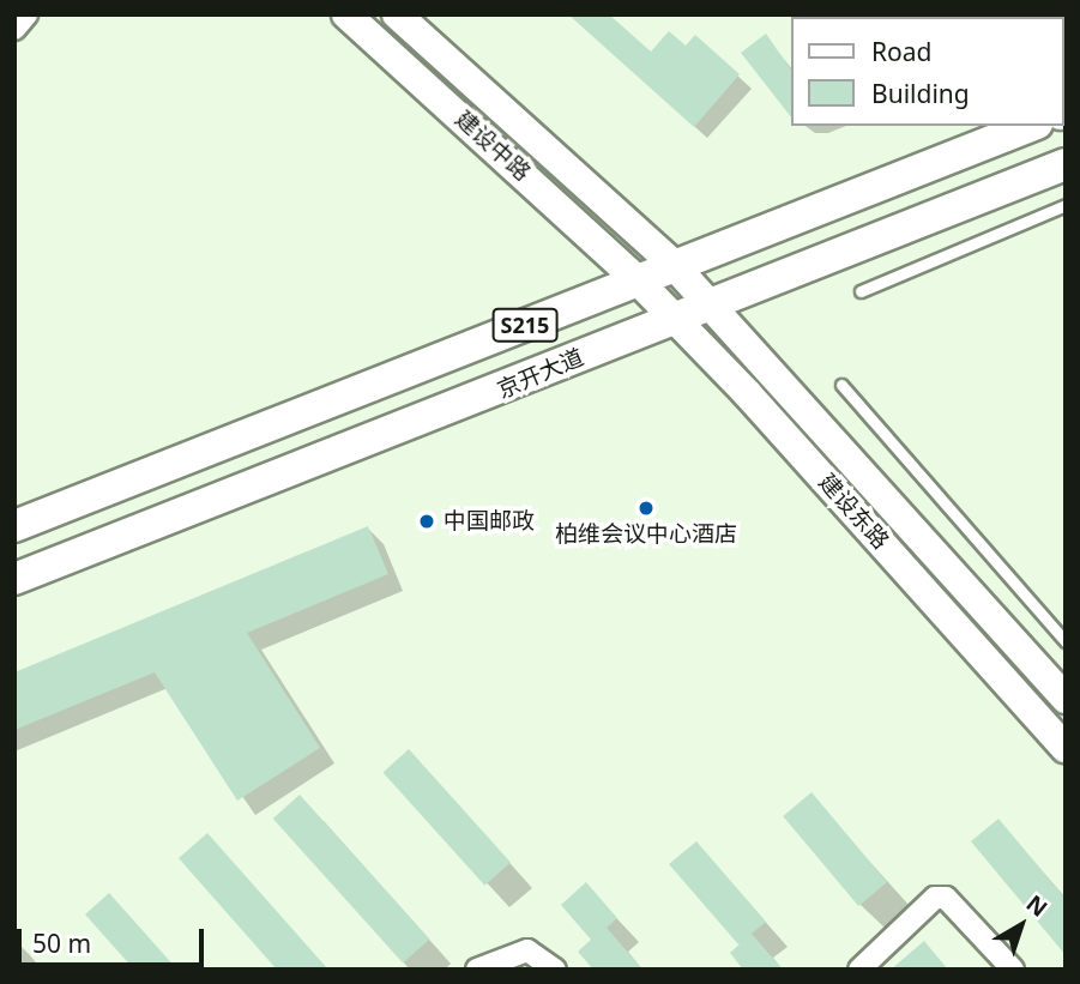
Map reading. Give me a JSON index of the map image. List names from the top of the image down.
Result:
{
  "streets": {
    "main road": [
      "建设中路",
      "S215",
      "京开大道",
      "建设东路"
    ]
  },
  "crossings": [
    ["建设中路", "S215"],
    ["建设中路", "建设东路"],
    ["S215", "建设东路"],
    ["京开大道", "建设东路"]
  ],
  "places": ["柏维会议中心酒店", "中国邮政"],
  "legend": ["Road", "Building"],
  "scale_bar": "50 m",
  "north": "top right"
}
